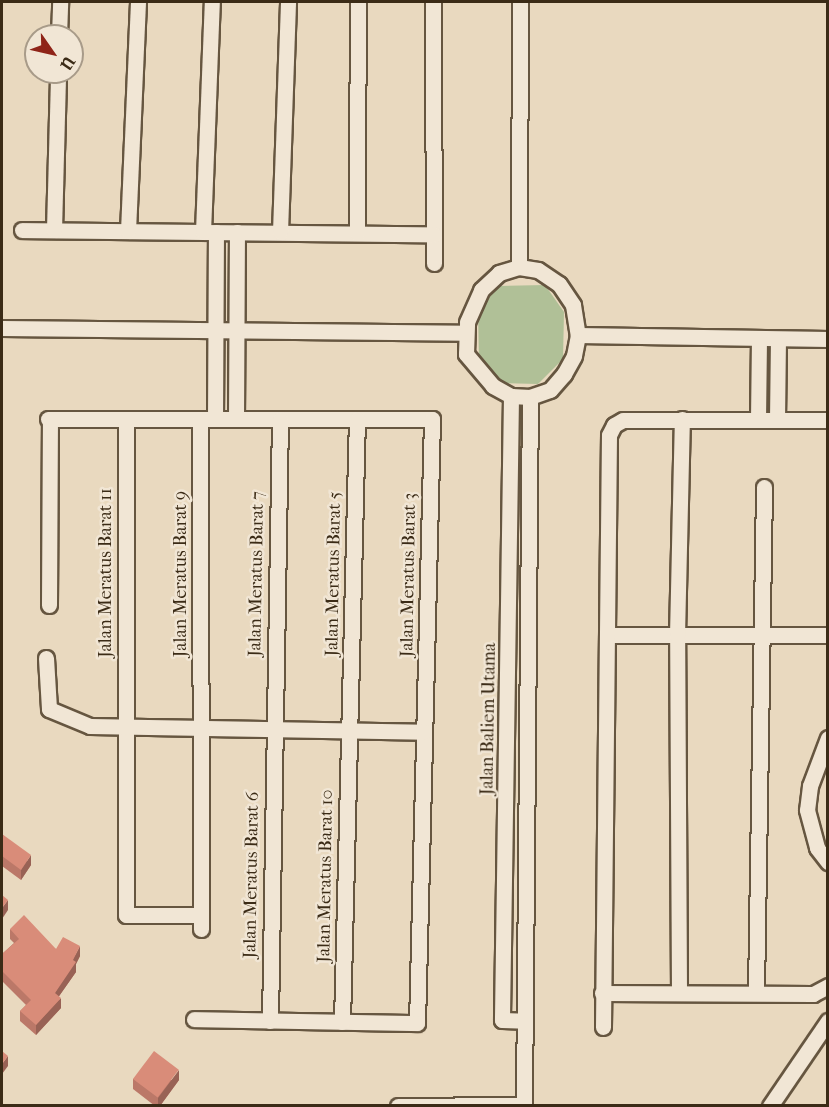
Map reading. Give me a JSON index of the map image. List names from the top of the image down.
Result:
{
  "streets": {
    "street": [
      "Jalan Meratus Barat 11",
      "Jalan Meratus Barat 9",
      "Jalan Meratus Barat 7",
      "Jalan Meratus Barat 5",
      "Jalan Meratus Barat 3",
      "Jalan Baliem Utama",
      "Jalan Meratus Barat 6",
      "Jalan Meratus Barat 10"
    ]
  },
  "crossings": [
    ["Jalan Meratus Barat 11", "Jalan Meratus Barat 9"],
    ["Jalan Meratus Barat 7", "Jalan Meratus Barat 6"],
    ["Jalan Meratus Barat 5", "Jalan Meratus Barat 3"],
    ["Jalan Meratus Barat 5", "Jalan Meratus Barat 10"],
    ["Jalan Meratus Barat 3", "Jalan Meratus Barat 10"]
  ],
  "north": "bottom right"
}
